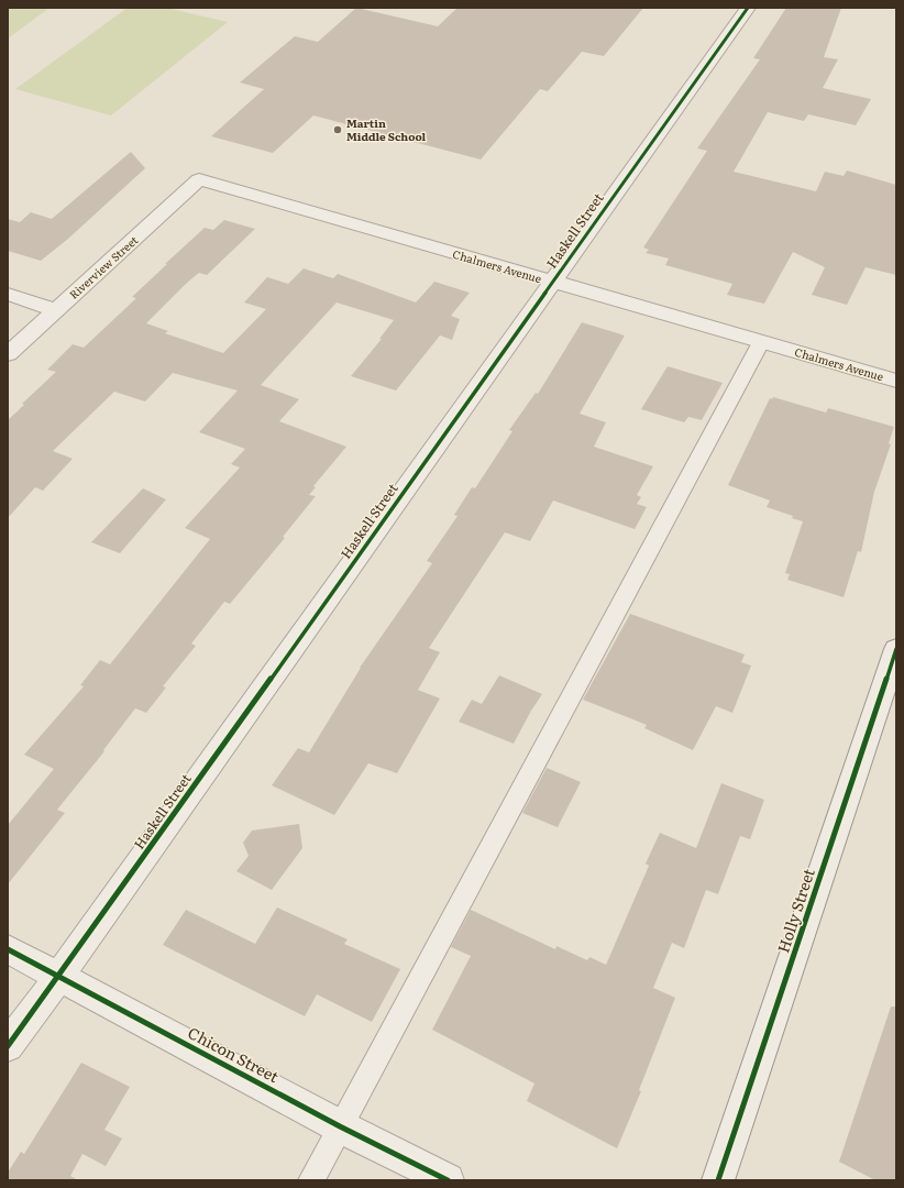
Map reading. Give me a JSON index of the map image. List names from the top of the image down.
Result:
{
  "streets": {
    "street": [
      "Haskell Street",
      "Chalmers Avenue",
      "Riverview Street",
      "Holly Street",
      "Chicon Street"
    ]
  },
  "crossings": [
    ["Haskell Street", "Chalmers Avenue"],
    ["Haskell Street", "Chicon Street"],
    ["Chalmers Avenue", "Riverview Street"]
  ],
  "places": ["Martin Middle School"]
}
